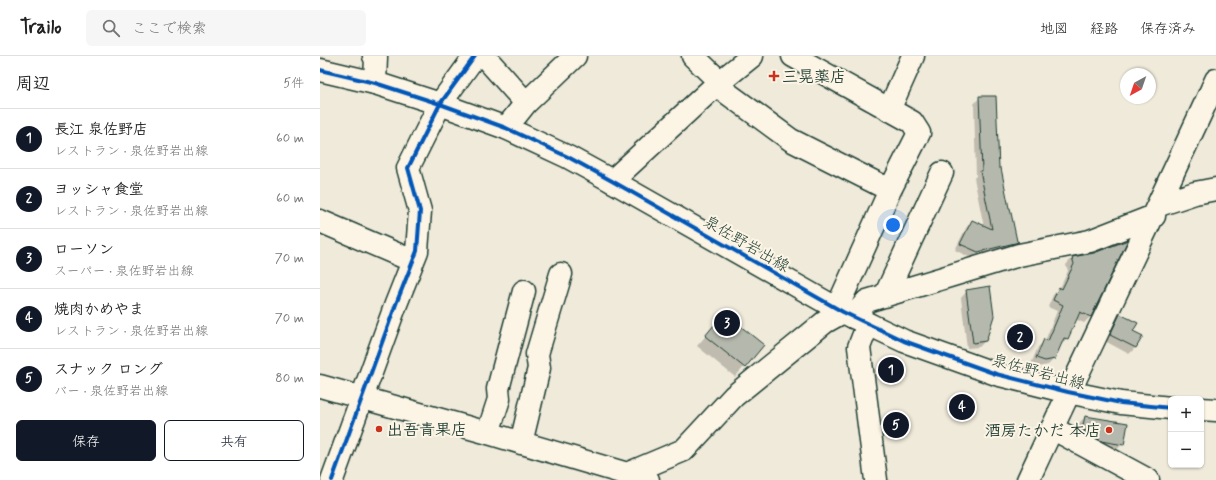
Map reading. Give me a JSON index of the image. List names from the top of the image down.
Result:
{
  "streets": {
    "street": ["泉佐野岩出線"]
  },
  "places": {
    "health": ["三晃薬店"],
    "other": ["出吾青果店", "酒房たかだ 本店"]
  },
  "north": "bottom left",
  "page": {
    "header": "Trailo",
    "search": "ここで検索",
    "nav": ["地図", "経路", "保存済み"],
    "heading": ["周辺", "5件"],
    "list": [
      {
        "mark": "1",
        "name": "長江 泉佐野店",
        "note": "レストラン · 泉佐野岩出線",
        "value": "60 m"
      },
      {
        "mark": "2",
        "name": "ヨッシャ食堂",
        "note": "レストラン · 泉佐野岩出線",
        "value": "60 m"
      },
      {
        "mark": "3",
        "name": "ローソン",
        "note": "スーパー · 泉佐野岩出線",
        "value": "70 m"
      },
      {
        "mark": "4",
        "name": "焼肉かめやま",
        "note": "レストラン · 泉佐野岩出線",
        "value": "70 m"
      },
      {
        "mark": "5",
        "name": "スナック ロング",
        "note": "バー · 泉佐野岩出線",
        "value": "80 m"
      }
    ],
    "pins": [
      "3",
      "2",
      "1",
      "4",
      "5"
    ],
    "map_buttons": ["+", "−"],
    "buttons": ["保存", "共有"]
  }
}
